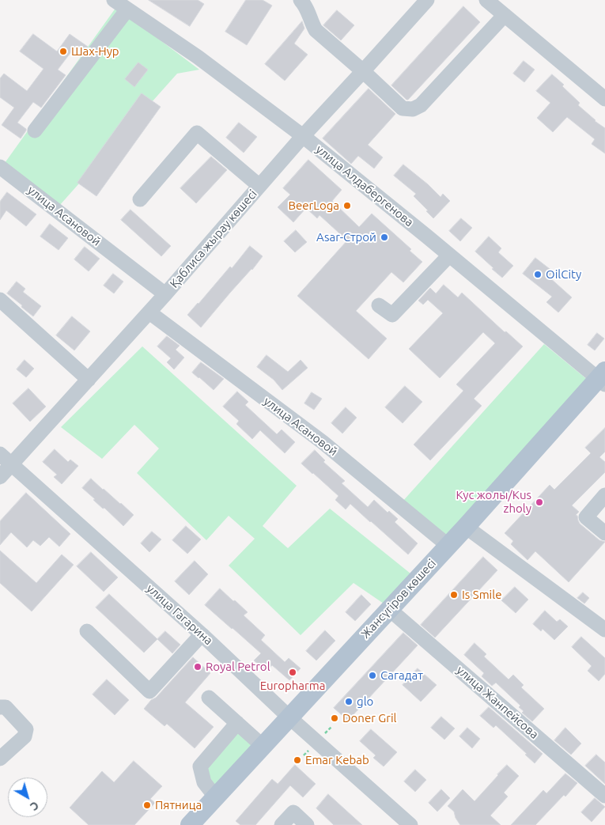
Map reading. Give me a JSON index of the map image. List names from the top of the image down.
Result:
{
  "streets": {
    "main road": ["Жансүгіров көшесі"],
    "street": [
      "улица Алдабергенова",
      "улица Асановой",
      "Қаблиса жырау көшесі",
      "улица Гагарина",
      "улица Жанпейсова"
    ]
  },
  "crossings": [
    ["улица Алдабергенова", "Қаблиса жырау көшесі"],
    ["улица Алдабергенова", "Жансүгіров көшесі"],
    ["улица Асановой", "Қаблиса жырау көшесі"],
    ["улица Асановой", "Жансүгіров көшесі"],
    ["Қаблиса жырау көшесі", "улица Гагарина"],
    ["Жансүгіров көшесі", "улица Гагарина"],
    ["Жансүгіров көшесі", "улица Жанпейсова"]
  ],
  "places": [
    "Шах-Нур",
    "BeerLoga",
    "Asar-Строй",
    "OilCity",
    "Кус жолы/Kus zholy",
    "Is Smile",
    "Royal Petrol",
    "Europharma",
    "Сагадат",
    "glo",
    "Doner Gril",
    "Emar Kebab",
    "Пятница"
  ],
  "north": "bottom right"
}
